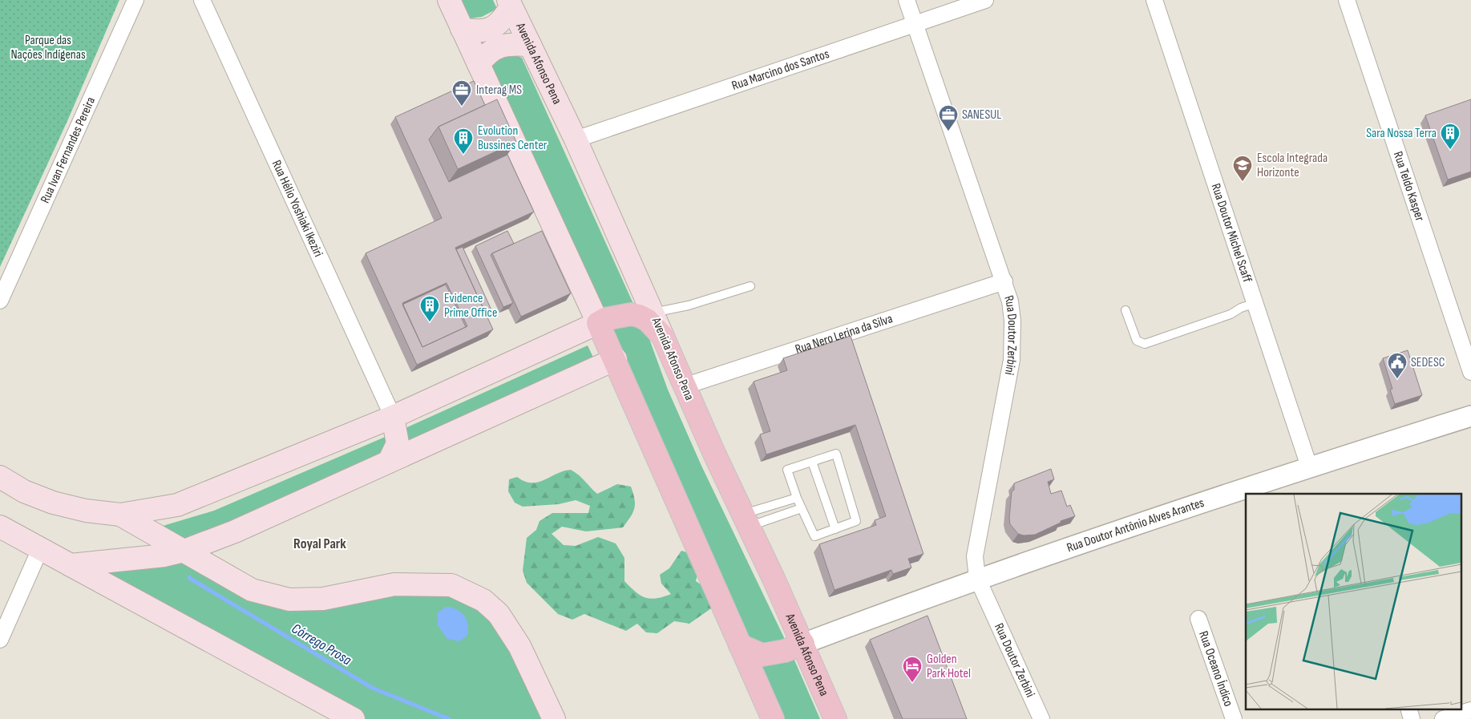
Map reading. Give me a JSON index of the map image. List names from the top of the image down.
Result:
{
  "streets": {
    "main road": ["Avenida Afonso Pena"],
    "street": [
      "Rua Marcino dos Santos",
      "Rua Ivan Fernandes Pereira",
      "Rua Teldo Kasper",
      "Rua Hélio Yoshiaki Ikeziri",
      "Rua Doutor Michel Scaff",
      "Rua Nero Lerina da Silva",
      "Rua Doutor Zerbini",
      "Rua Doutor Antônio Alves Arantes",
      "Rua Oceano Índico"
    ]
  },
  "crossings": [
    ["Avenida Afonso Pena", "Rua Marcino dos Santos"],
    ["Avenida Afonso Pena", "Rua Nero Lerina da Silva"],
    ["Avenida Afonso Pena", "Rua Doutor Antônio Alves Arantes"],
    ["Rua Marcino dos Santos", "Rua Doutor Zerbini"],
    ["Rua Doutor Michel Scaff", "Rua Doutor Antônio Alves Arantes"],
    ["Rua Nero Lerina da Silva", "Rua Doutor Zerbini"],
    ["Rua Doutor Zerbini", "Rua Doutor Antônio Alves Arantes"]
  ],
  "districts": ["Royal Park"],
  "water": ["Córrego Prosa"],
  "parks": ["Parque das Nações Indígenas"],
  "places": {
    "office": ["Interag MS", "SANESUL"],
    "building": ["Sara Nossa Terra", "Evolution Bussines Center", "Evidence Prime Office"],
    "school or university": ["Escola Integrada Horizonte"],
    "public building": ["SEDESC"],
    "hotel": ["Golden Park Hotel"]
  }
}
